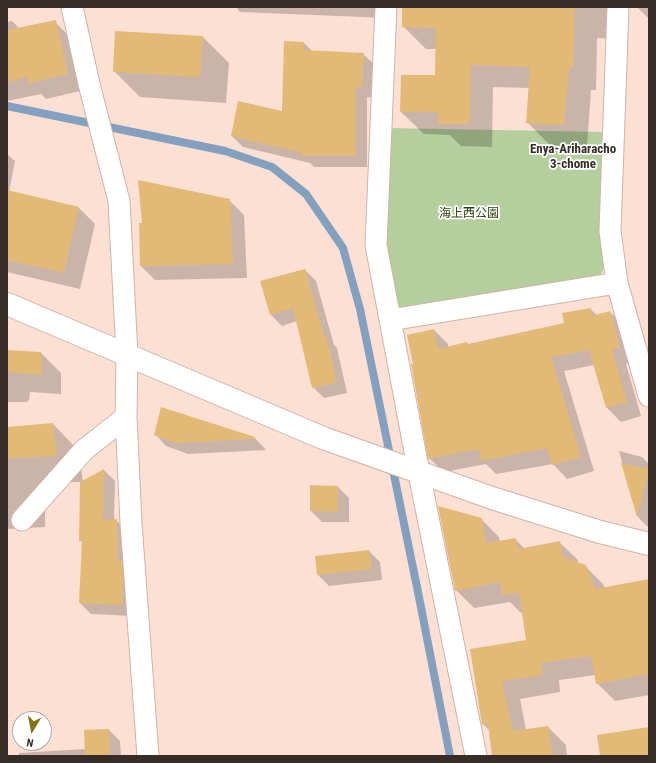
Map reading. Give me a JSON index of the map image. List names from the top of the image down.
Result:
{
  "districts": ["Enya-Ariharacho 3-chome"],
  "parks": ["海上西公園"],
  "north": "bottom"
}
